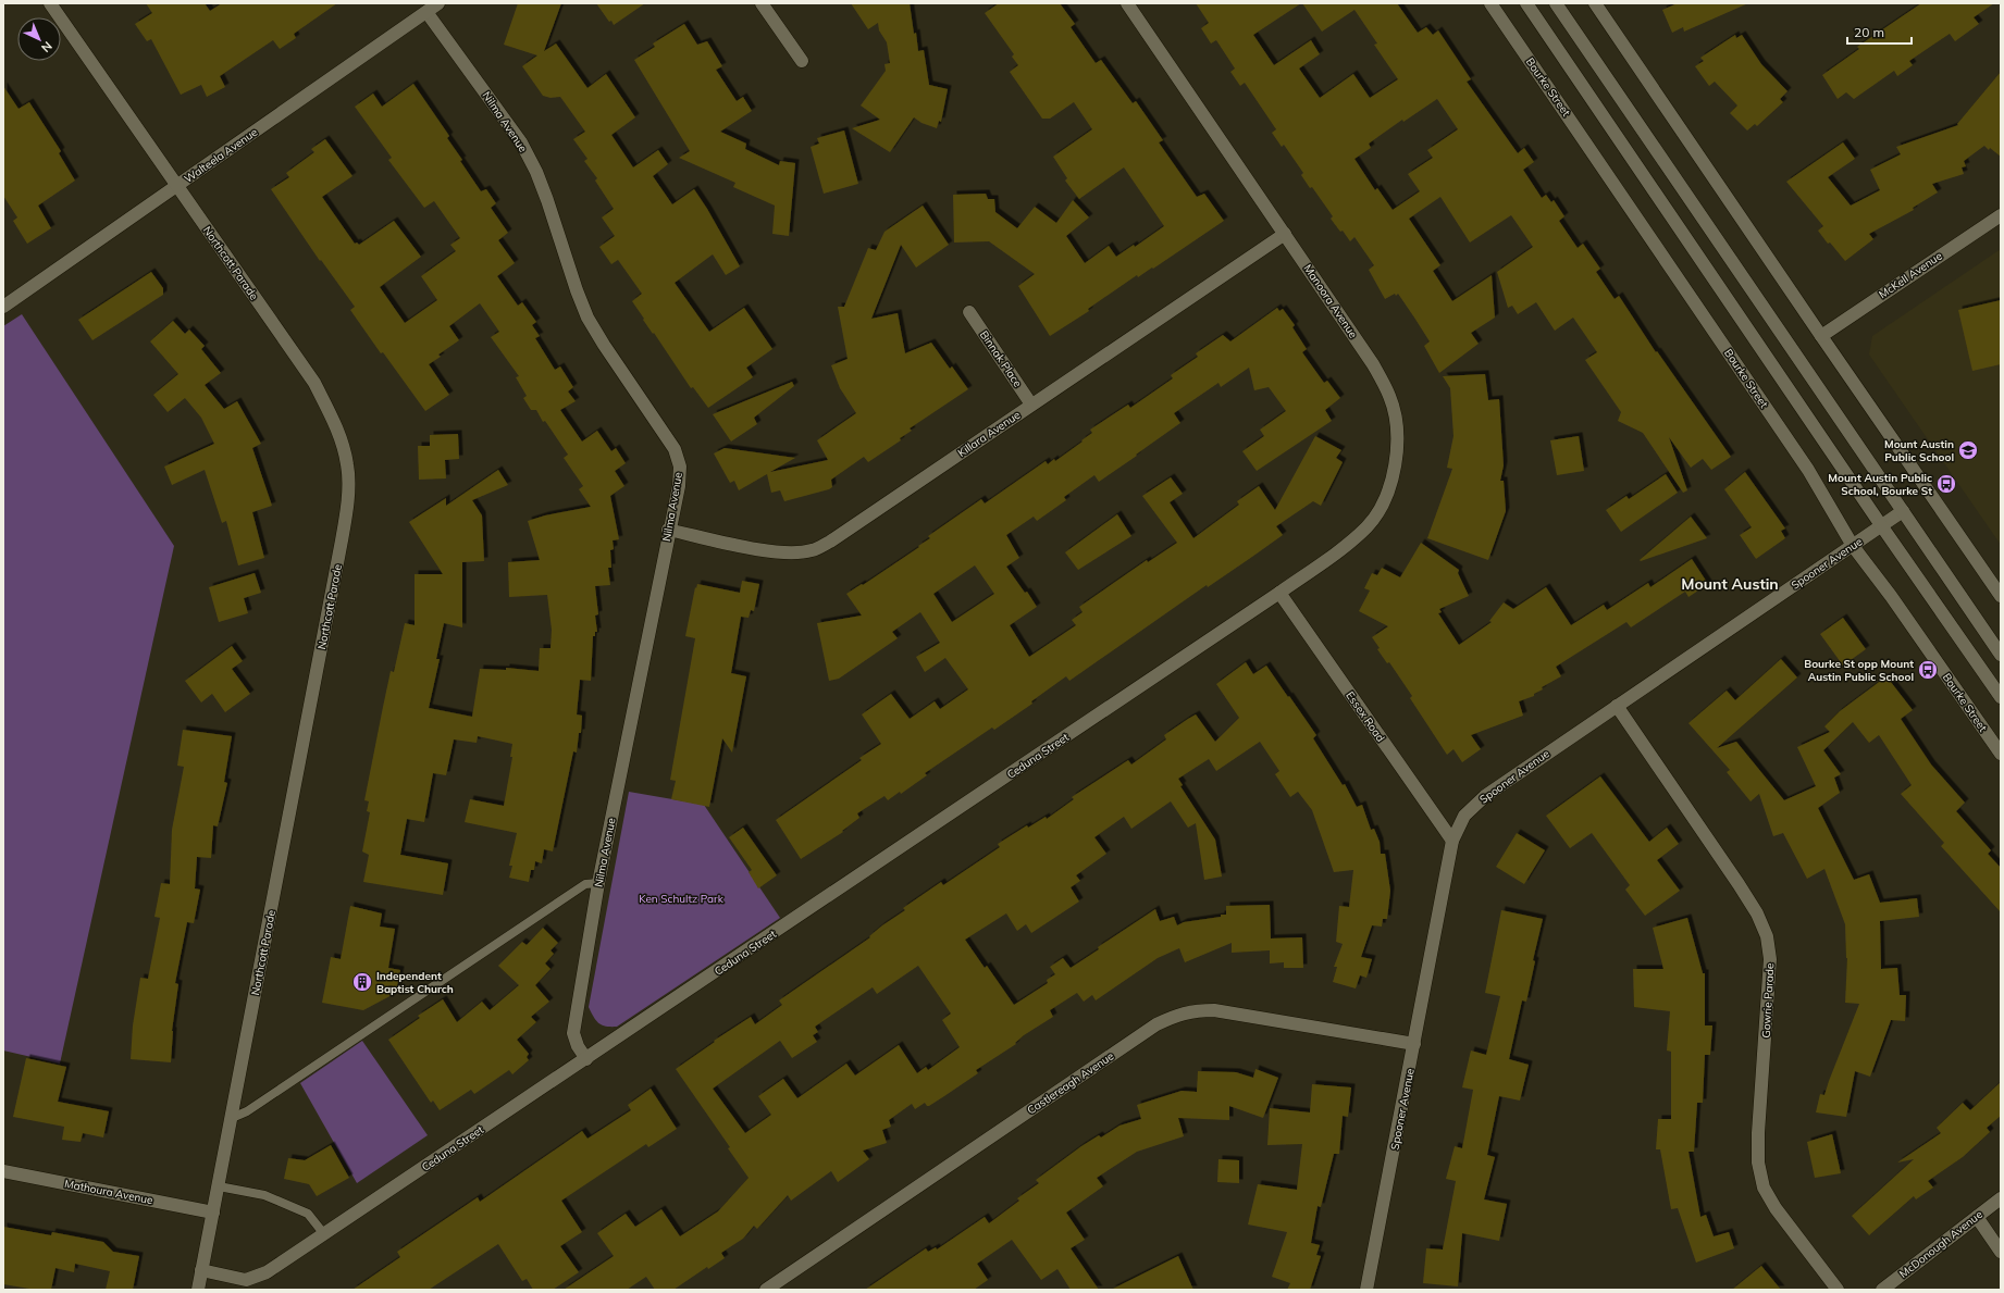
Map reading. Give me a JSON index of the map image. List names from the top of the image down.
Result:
{
  "streets": {
    "street": [
      "Bourke Street",
      "Nilma Avenue",
      "Walteela Avenue",
      "Northcott Parade",
      "McKell Avenue",
      "Manoora Avenue",
      "Binnak Place",
      "Killara Avenue",
      "Spooner Avenue",
      "Essex Road",
      "Ceduna Street",
      "Gowrie Parade",
      "Castlereagh Avenue",
      "Mathoura Avenue",
      "McDonough Avenue"
    ]
  },
  "crossings": [
    ["Bourke Street", "Spooner Avenue"],
    ["Nilma Avenue", "Walteela Avenue"],
    ["Nilma Avenue", "Killara Avenue"],
    ["Nilma Avenue", "Ceduna Street"],
    ["Walteela Avenue", "Northcott Parade"],
    ["Northcott Parade", "Ceduna Street"],
    ["Northcott Parade", "Mathoura Avenue"],
    ["Manoora Avenue", "Killara Avenue"],
    ["Manoora Avenue", "Essex Road"],
    ["Manoora Avenue", "Ceduna Street"],
    ["Binnak Place", "Killara Avenue"],
    ["Spooner Avenue", "Essex Road"],
    ["Spooner Avenue", "Gowrie Parade"],
    ["Spooner Avenue", "Castlereagh Avenue"],
    ["Essex Road", "Ceduna Street"]
  ],
  "districts": ["Mount Austin"],
  "parks": ["Ken Schultz Park"],
  "places": {
    "school or university": ["Mount Austin Public School"],
    "bus stop": ["Mount Austin Public School, Bourke St", "Bourke St opp Mount Austin Public School"],
    "building": ["Independent Baptist Church"]
  },
  "scale_bar": "20 m",
  "north": "bottom right"
}
